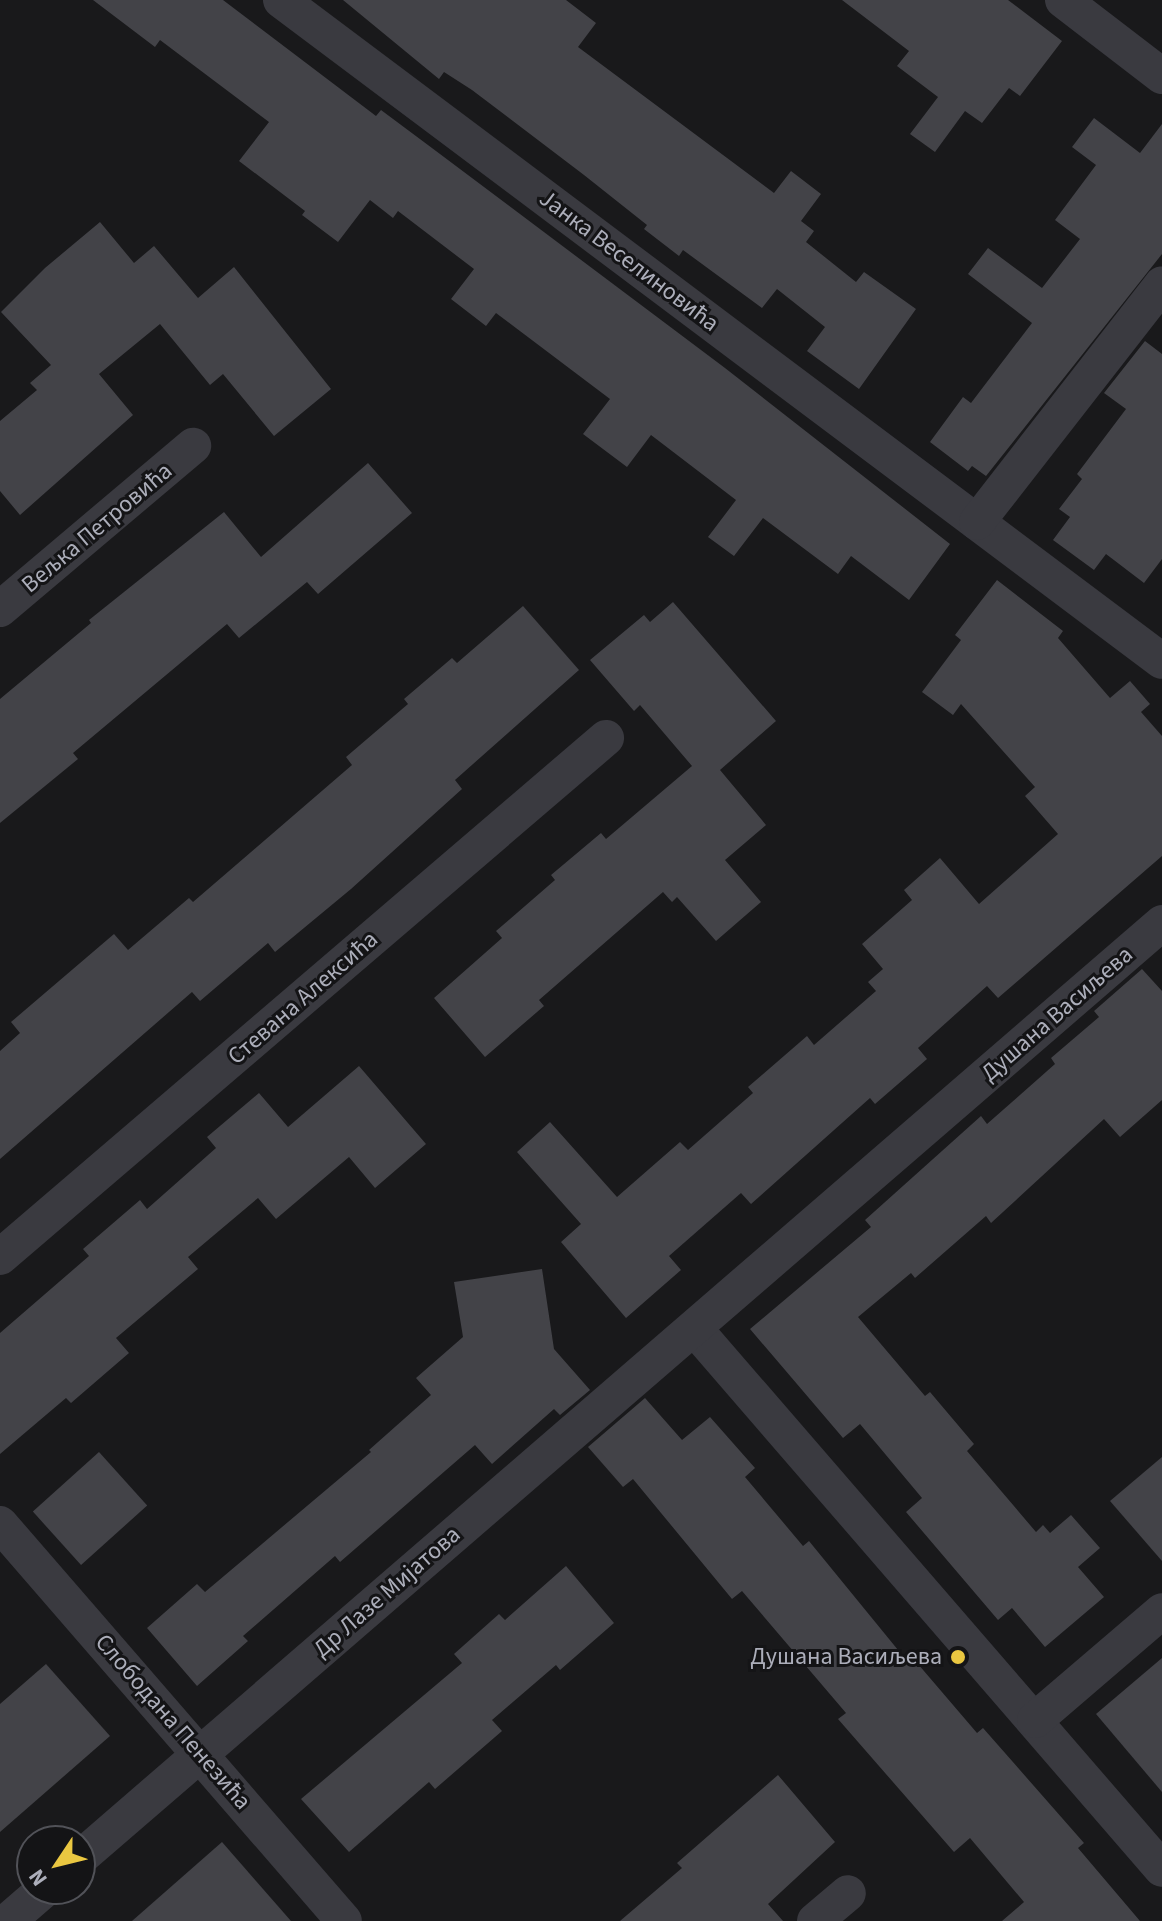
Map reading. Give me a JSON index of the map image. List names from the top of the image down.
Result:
{
  "streets": {
    "street": [
      "Јанка Веселиновића",
      "Вељка Петровића",
      "Стевана Алексића",
      "Душана Васиљева",
      "Др Лазе Мијатова",
      "Слободана Пенезића"
    ]
  },
  "crossings": [
    ["Душана Васиљева", "Др Лазе Мијатова"],
    ["Др Лазе Мијатова", "Слободана Пенезића"]
  ],
  "places": ["Душана Васиљева"],
  "north": "bottom left"
}
